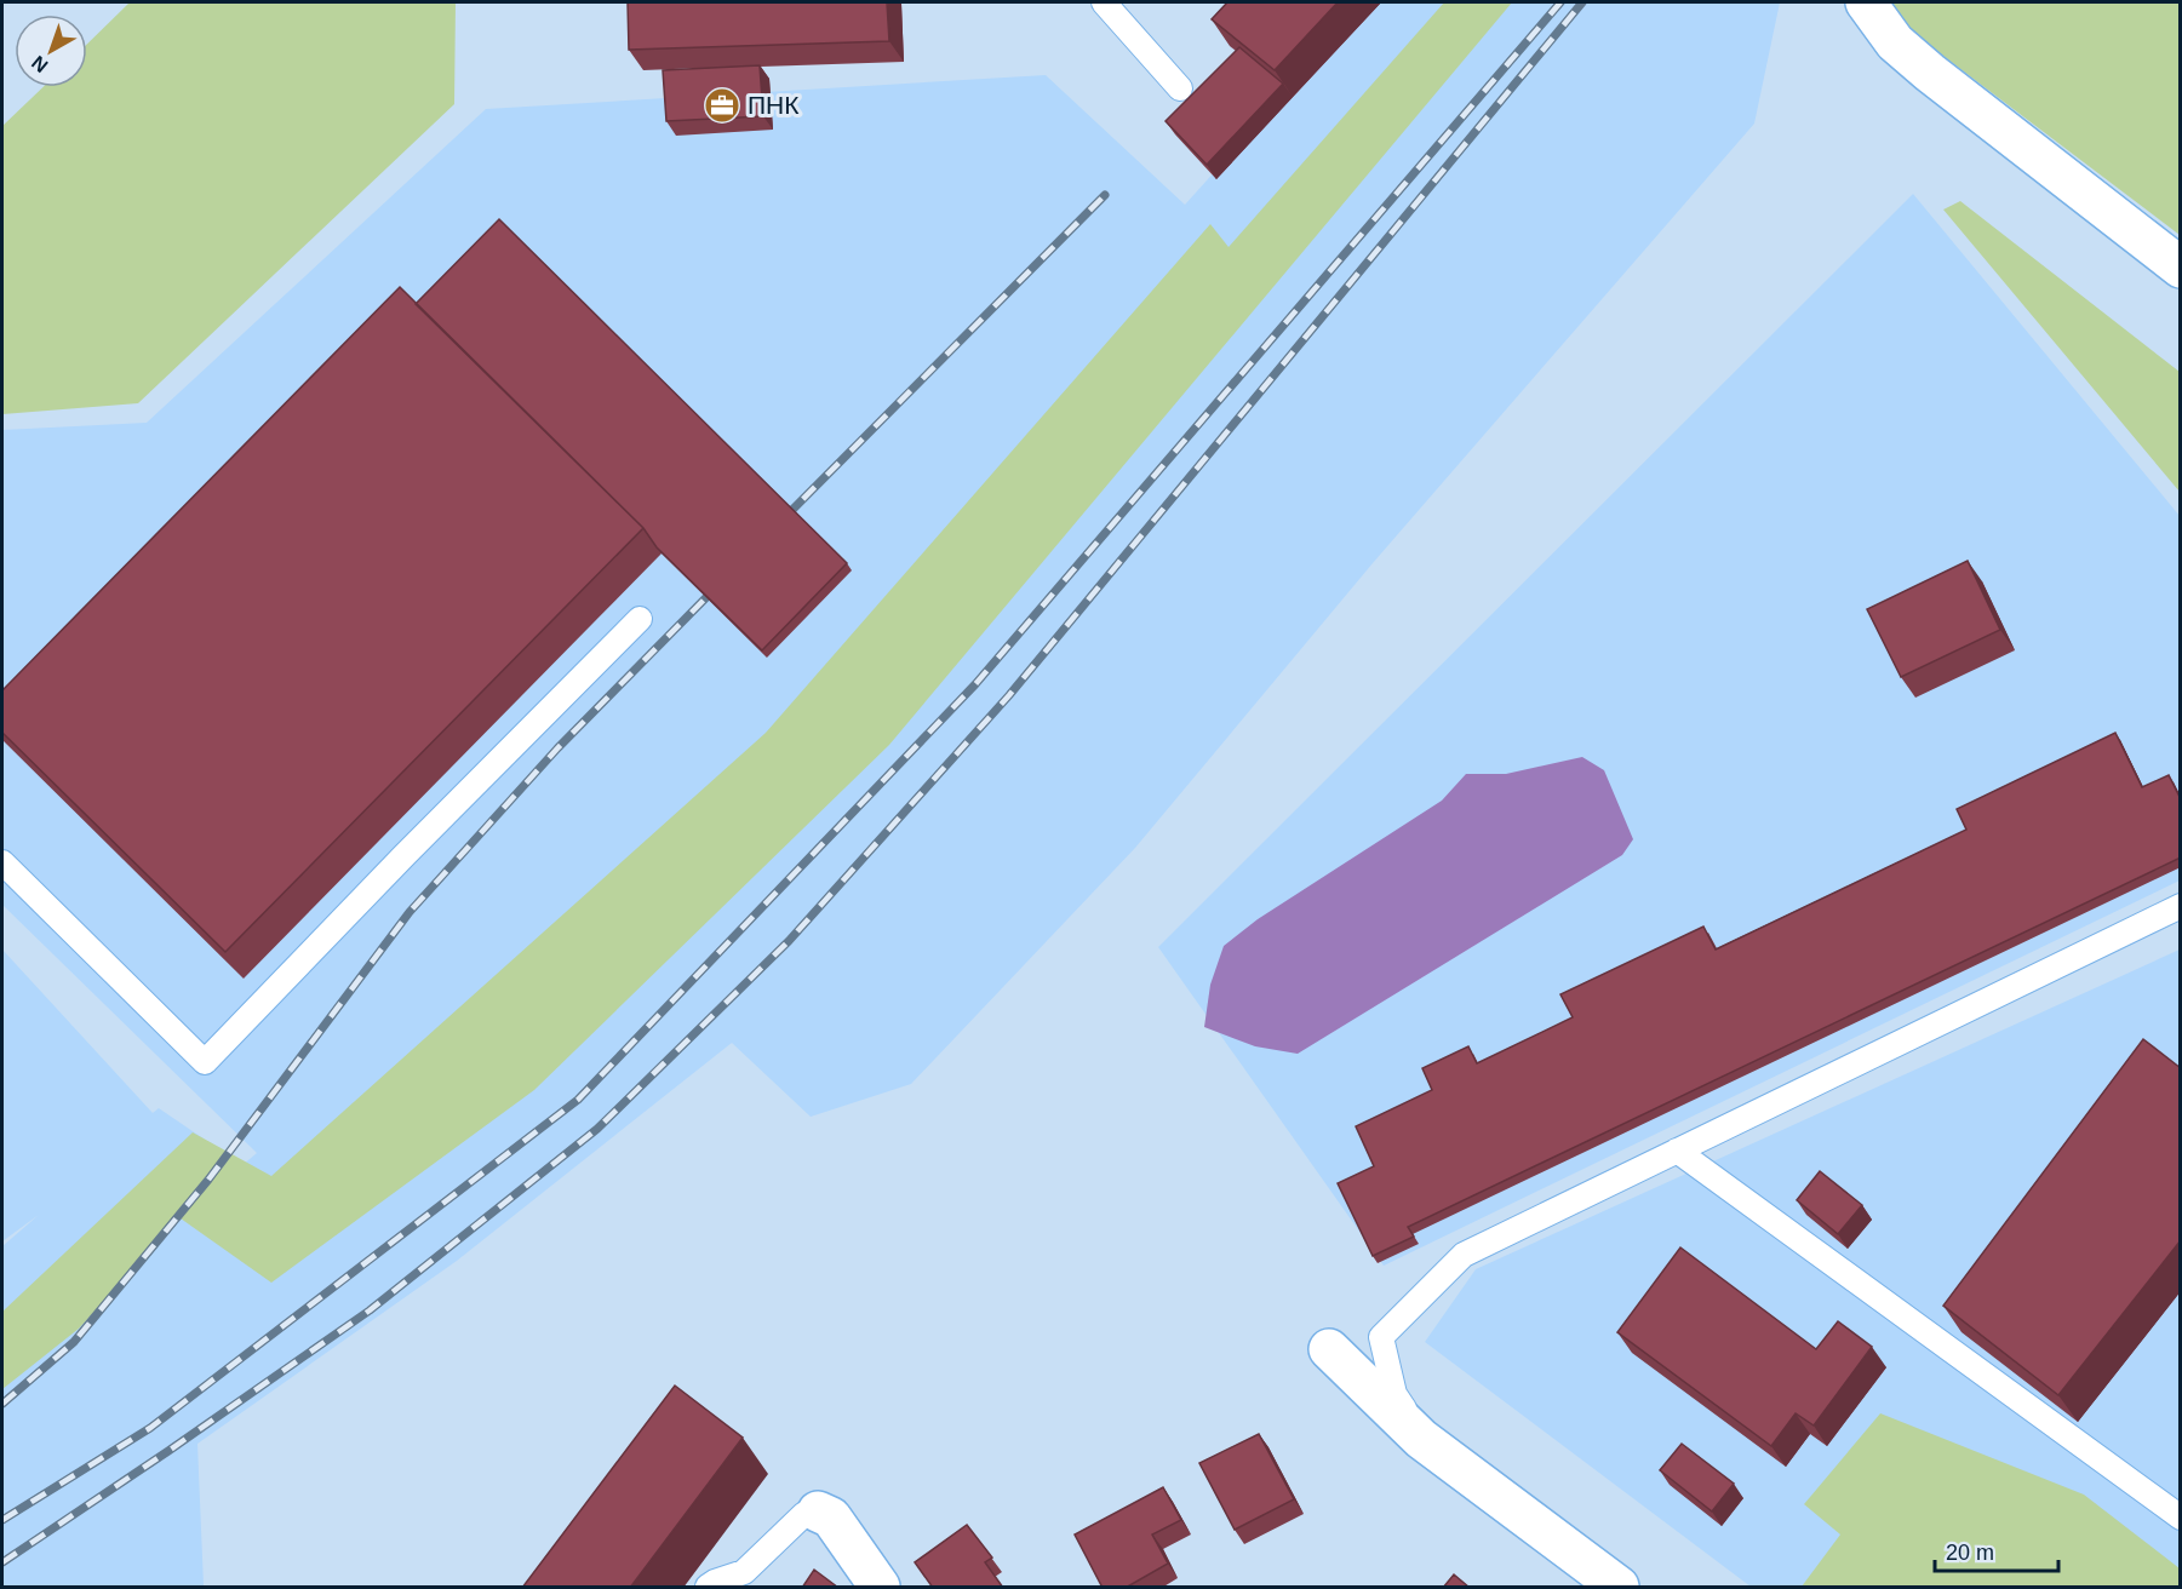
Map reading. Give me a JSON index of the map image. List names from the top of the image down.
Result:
{
  "places": {
    "office": ["ПНК"]
  },
  "scale_bar": "20 m",
  "north": "bottom left"
}
